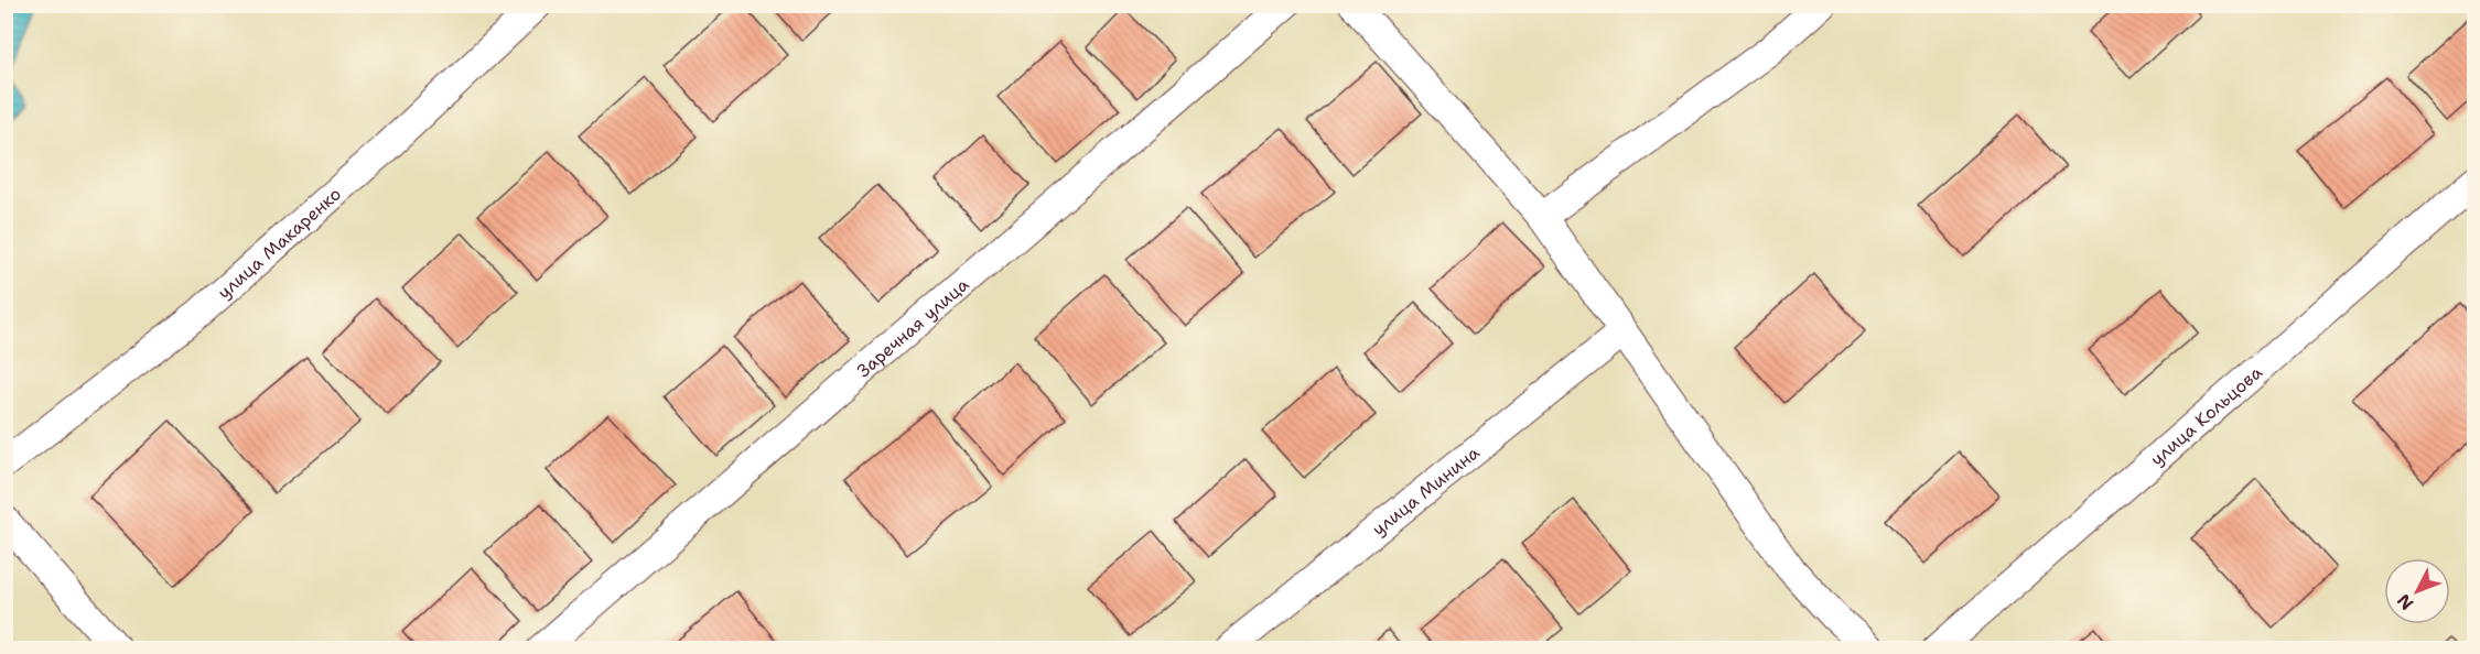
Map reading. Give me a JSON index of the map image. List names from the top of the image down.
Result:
{
  "streets": {
    "street": [
      "улица Макаренко",
      "Заречная улица",
      "улица Кольцова",
      "улица Минина"
    ]
  },
  "north": "bottom left"
}
